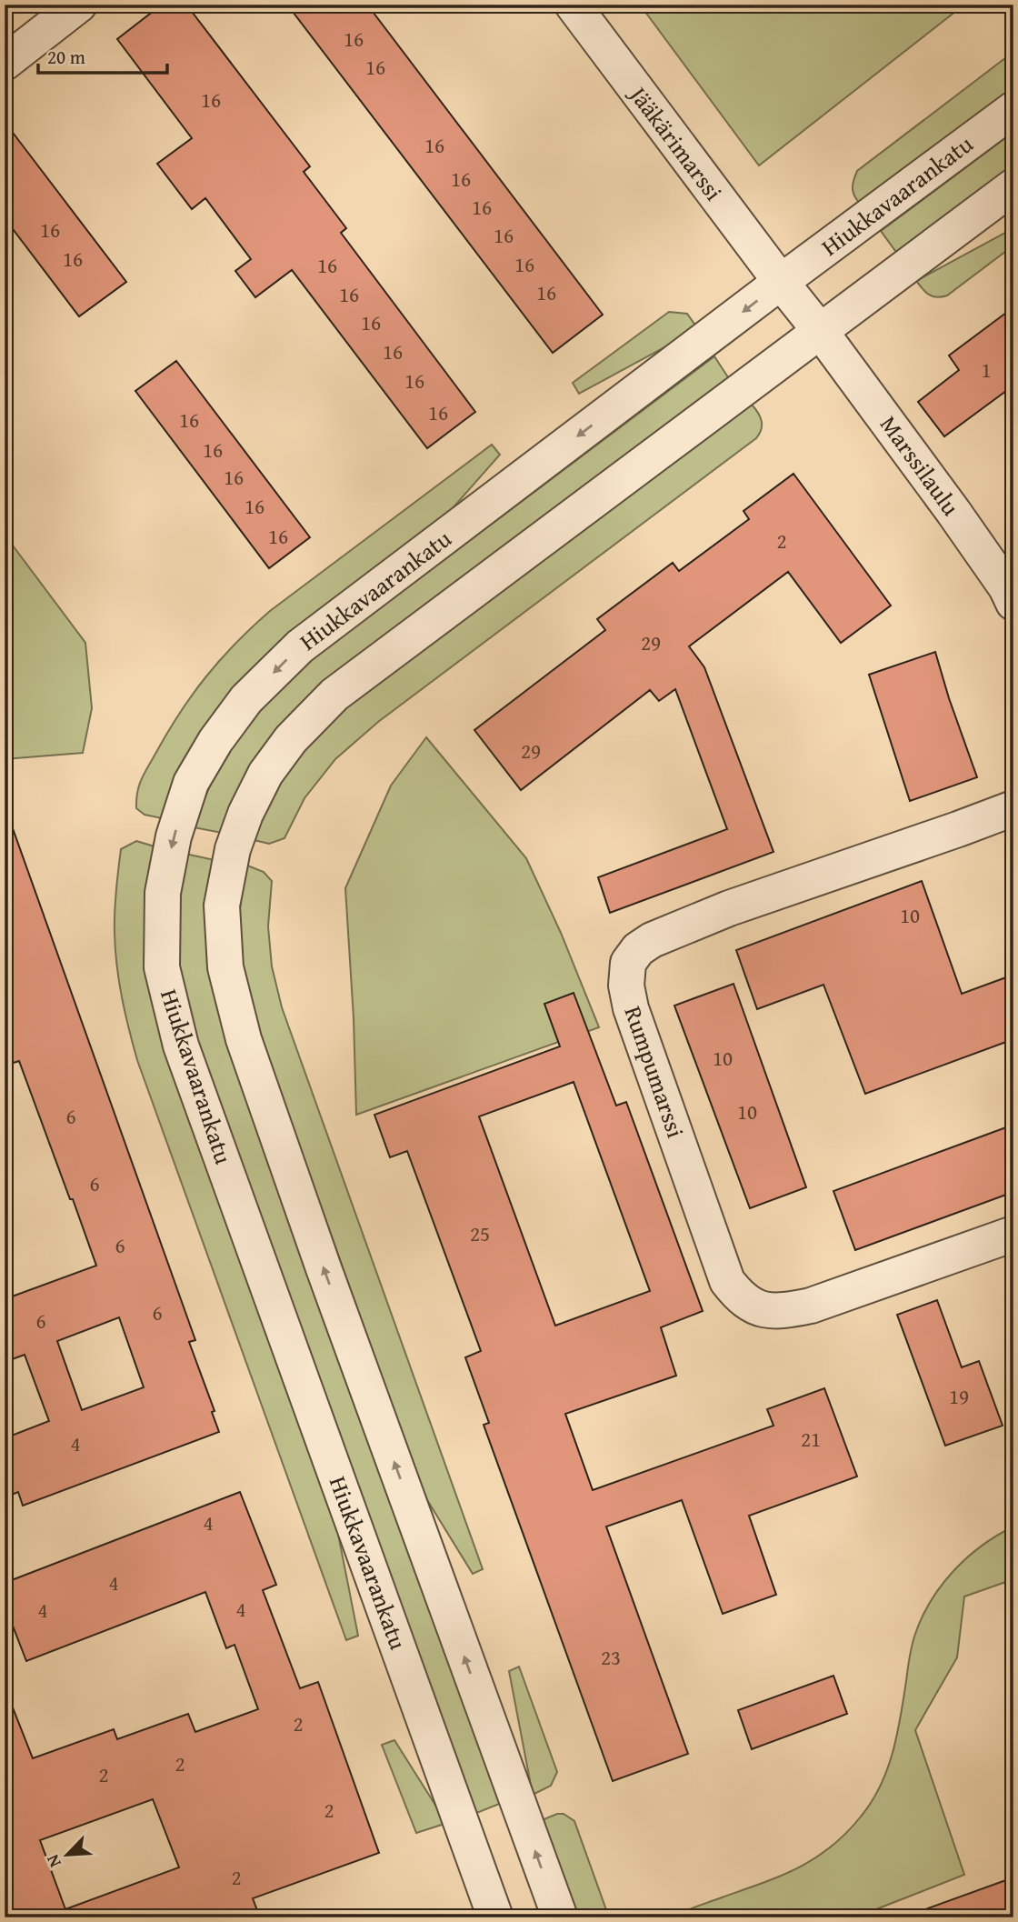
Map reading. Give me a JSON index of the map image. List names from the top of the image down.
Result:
{
  "streets": {
    "street": [
      "Jääkärimarssi",
      "Hiukkavaarankatu",
      "Marssilaulu",
      "Rumpumarssi"
    ]
  },
  "crossings": [
    ["Jääkärimarssi", "Hiukkavaarankatu"]
  ],
  "one_way": ["Hiukkavaarankatu"],
  "house_numbers": [
    "16",
    "16",
    "16",
    "16",
    "16",
    "16",
    "16",
    "16",
    "16",
    "16",
    "16",
    "16",
    "16",
    "16",
    "16",
    "1",
    "16",
    "16",
    "16",
    "16",
    "16",
    "16",
    "16",
    "2",
    "29",
    "29",
    "10",
    "10",
    "10",
    "6",
    "6",
    "25",
    "6",
    "6",
    "6",
    "19",
    "21",
    "4",
    "4",
    "4",
    "4",
    "4",
    "23",
    "2",
    "2",
    "2",
    "2",
    "2"
  ],
  "scale_bar": "20 m",
  "north": "bottom left"
}
